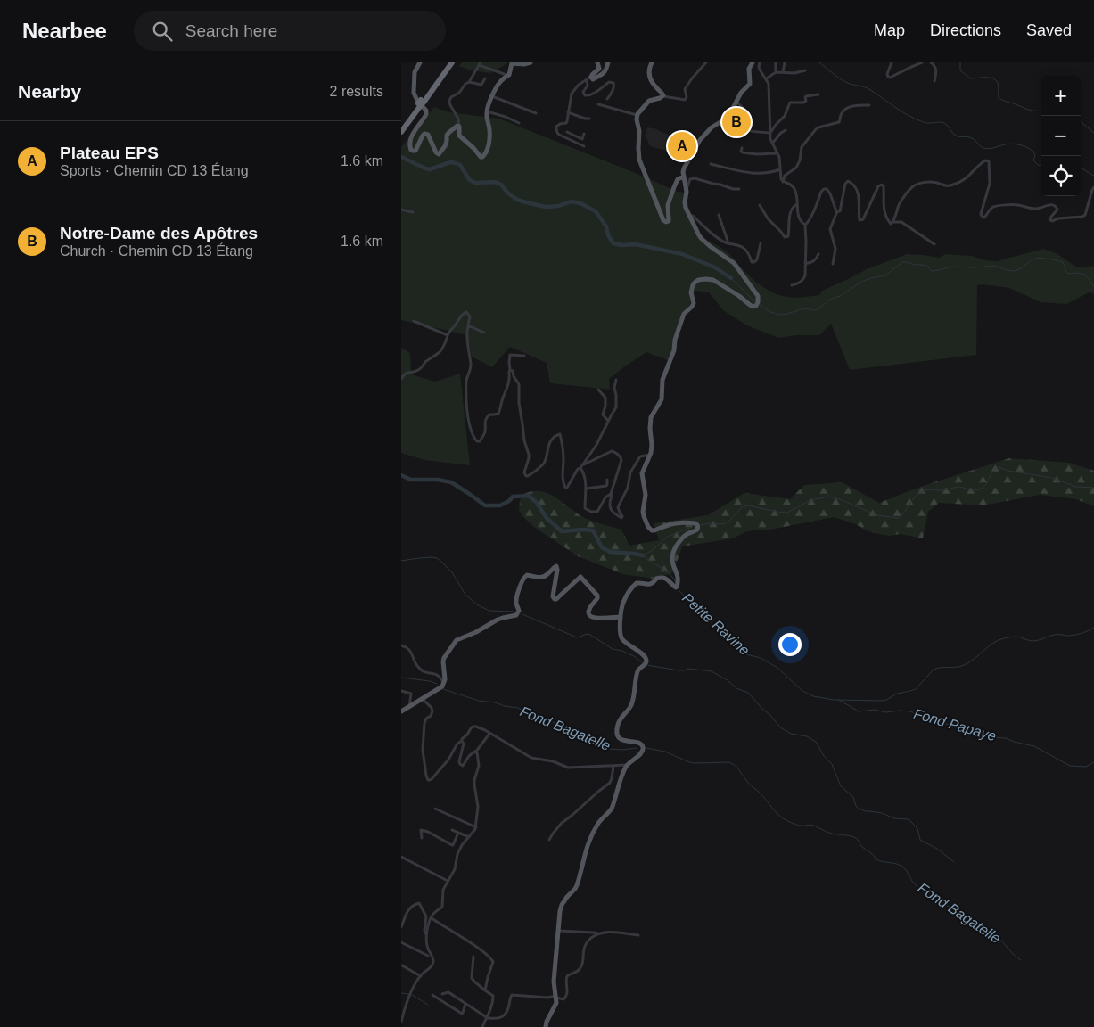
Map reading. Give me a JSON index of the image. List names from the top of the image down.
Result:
{
  "water": ["Petite Ravine", "Fond Papaye", "Fond Bagatelle"],
  "page": {
    "header": "Nearbee",
    "search": "Search here",
    "nav": ["Map", "Directions", "Saved"],
    "heading": ["Nearby", "2 results"],
    "map_buttons": ["+", "−"],
    "pins": ["B", "A"],
    "list": [
      {
        "mark": "A",
        "name": "Plateau EPS",
        "note": "Sports · Chemin CD 13 Étang",
        "value": "1.6 km"
      },
      {
        "mark": "B",
        "name": "Notre-Dame des Apôtres",
        "note": "Church · Chemin CD 13 Étang",
        "value": "1.6 km"
      }
    ]
  }
}
